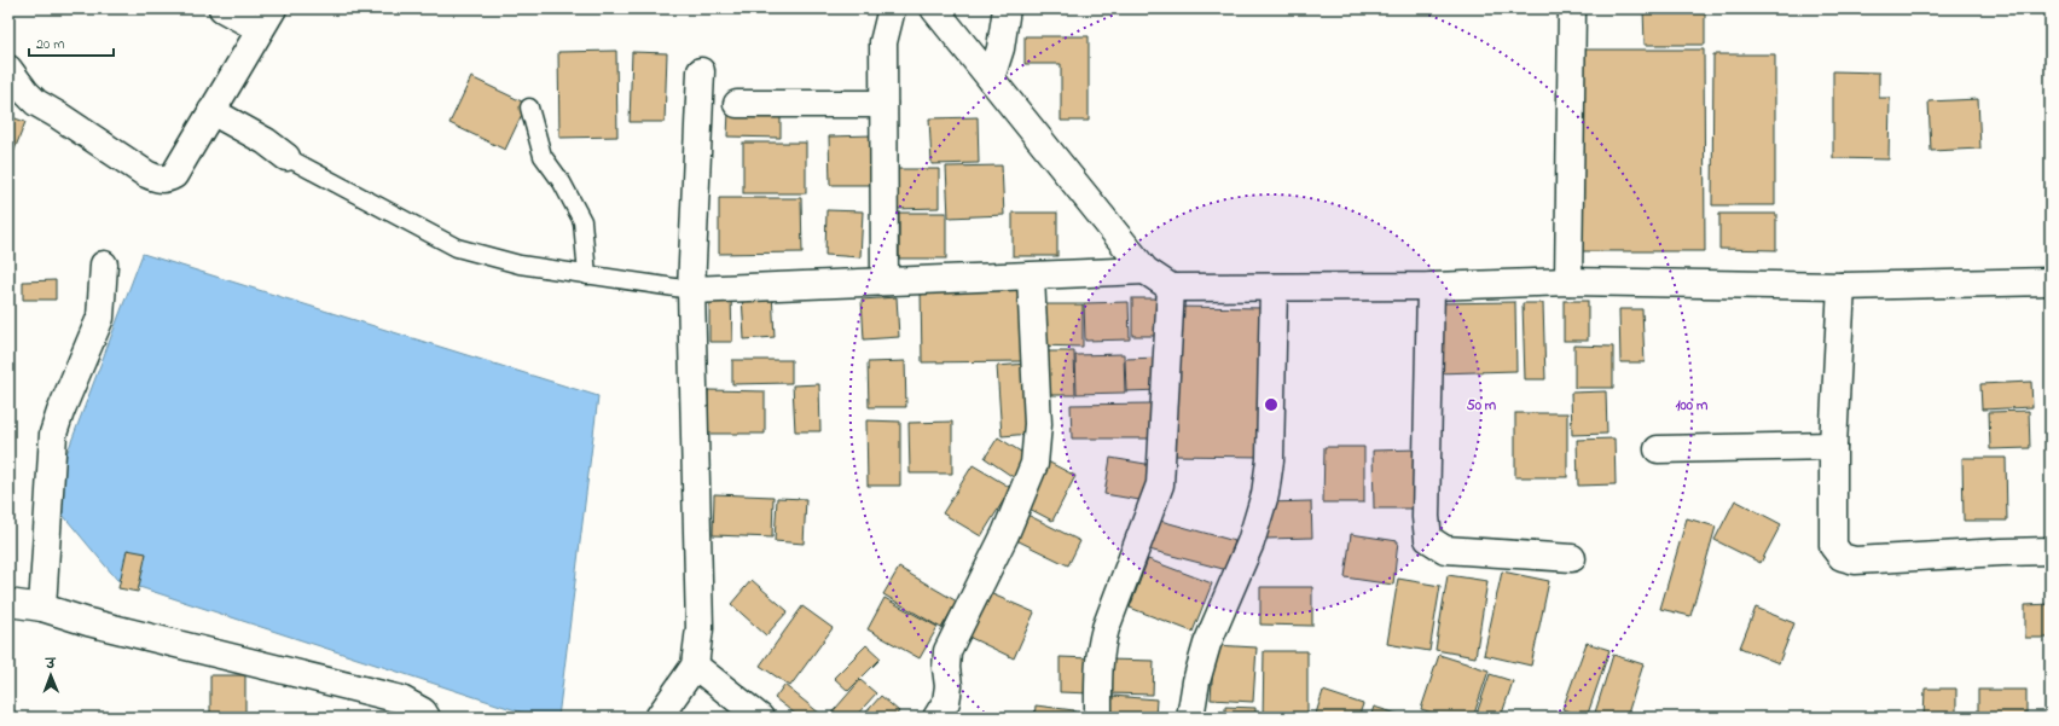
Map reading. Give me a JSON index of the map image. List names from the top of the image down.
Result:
{
  "scale_bar": "20 m",
  "north": "top",
  "rings": ["50 m", "100 m"]
}
